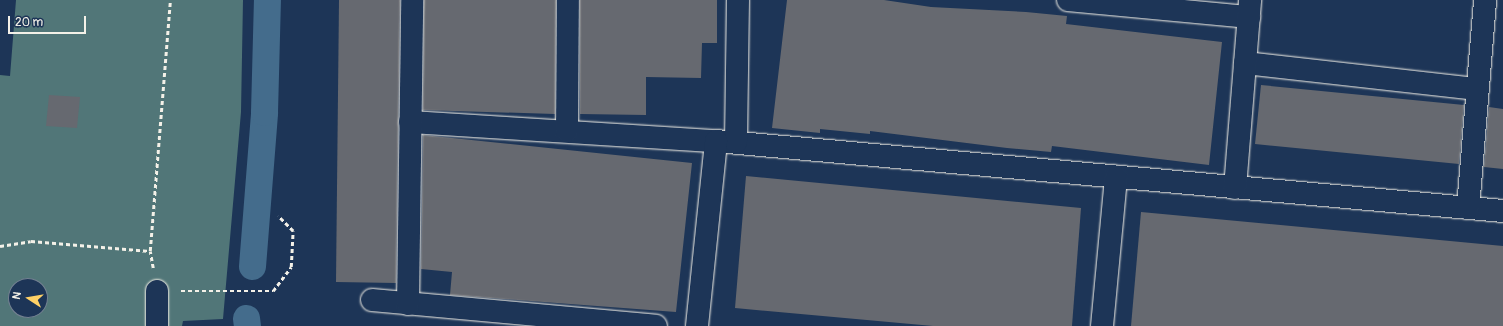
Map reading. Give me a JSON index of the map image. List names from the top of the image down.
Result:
{
  "scale_bar": "20 m",
  "north": "left"
}
